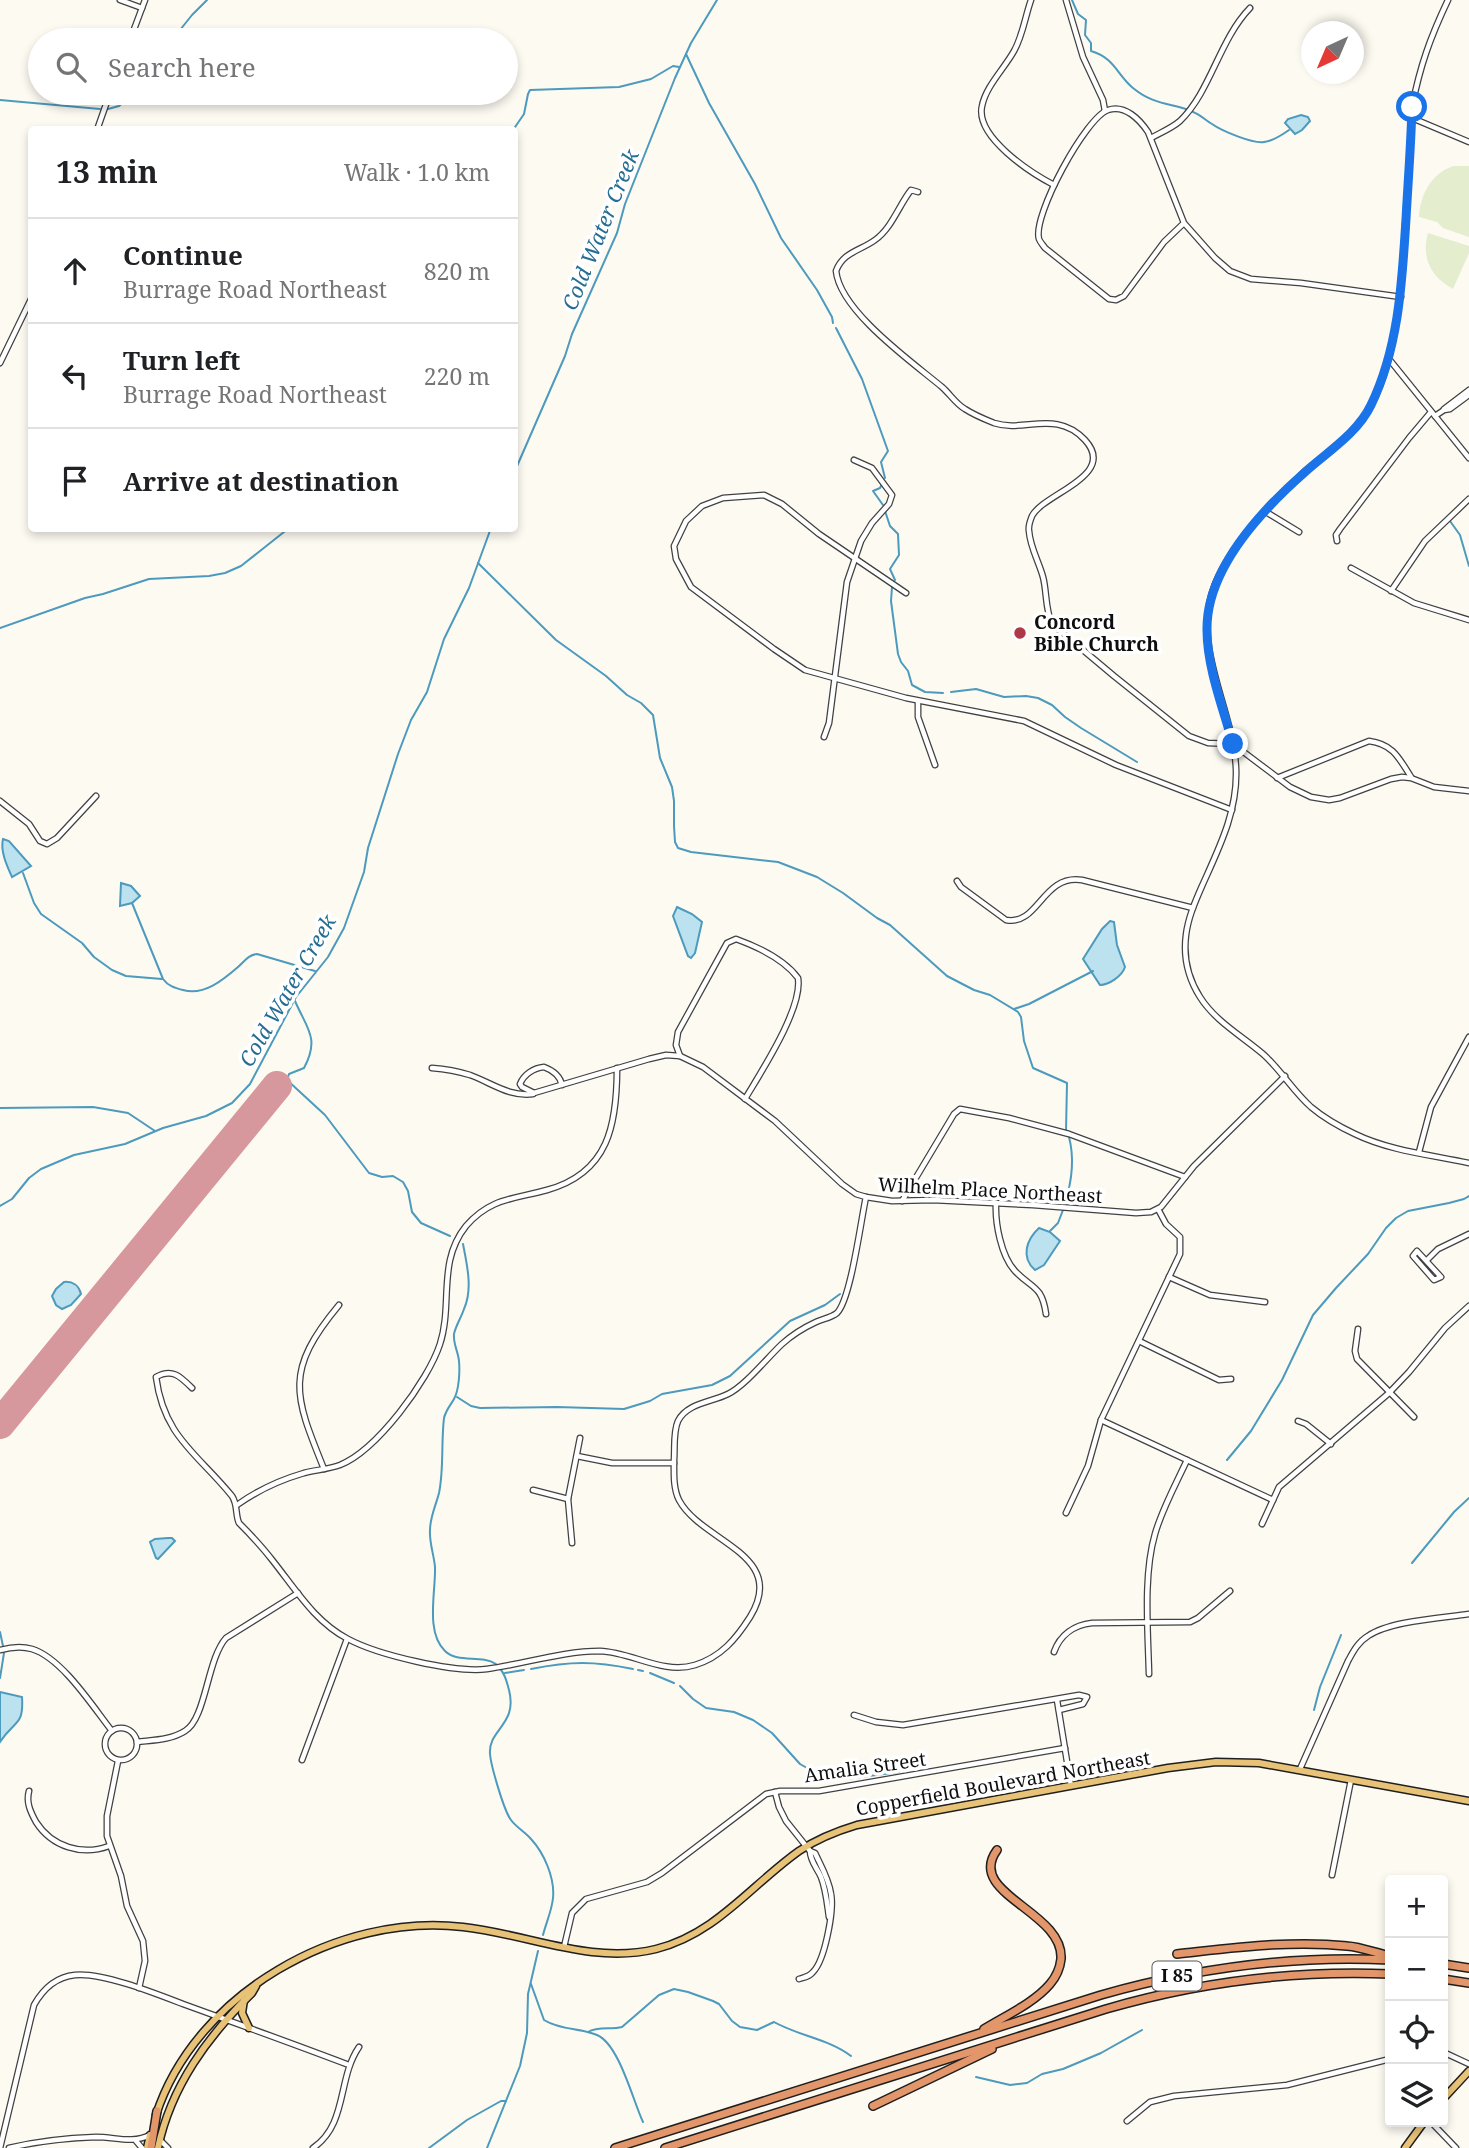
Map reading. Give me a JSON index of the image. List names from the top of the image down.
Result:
{
  "streets": {
    "highway": ["I 85"],
    "main road": ["Copperfield Boulevard Northeast"],
    "street": ["Wilhelm Place Northeast", "Amalia Street"]
  },
  "crossings": [
    ["Amalia Street", "Copperfield Boulevard Northeast"]
  ],
  "water": ["Cold Water Creek"],
  "places": ["Concord Bible Church"],
  "north": "bottom left",
  "page": {
    "search": "Search here",
    "heading": ["13 min", "Walk · 1.0 km"],
    "list": [
      ["Continue", "Burrage Road Northeast", "820 m"],
      ["Turn left", "Burrage Road Northeast", "220 m"],
      "Arrive at destination"
    ],
    "map_buttons": ["+", "−"]
  }
}
